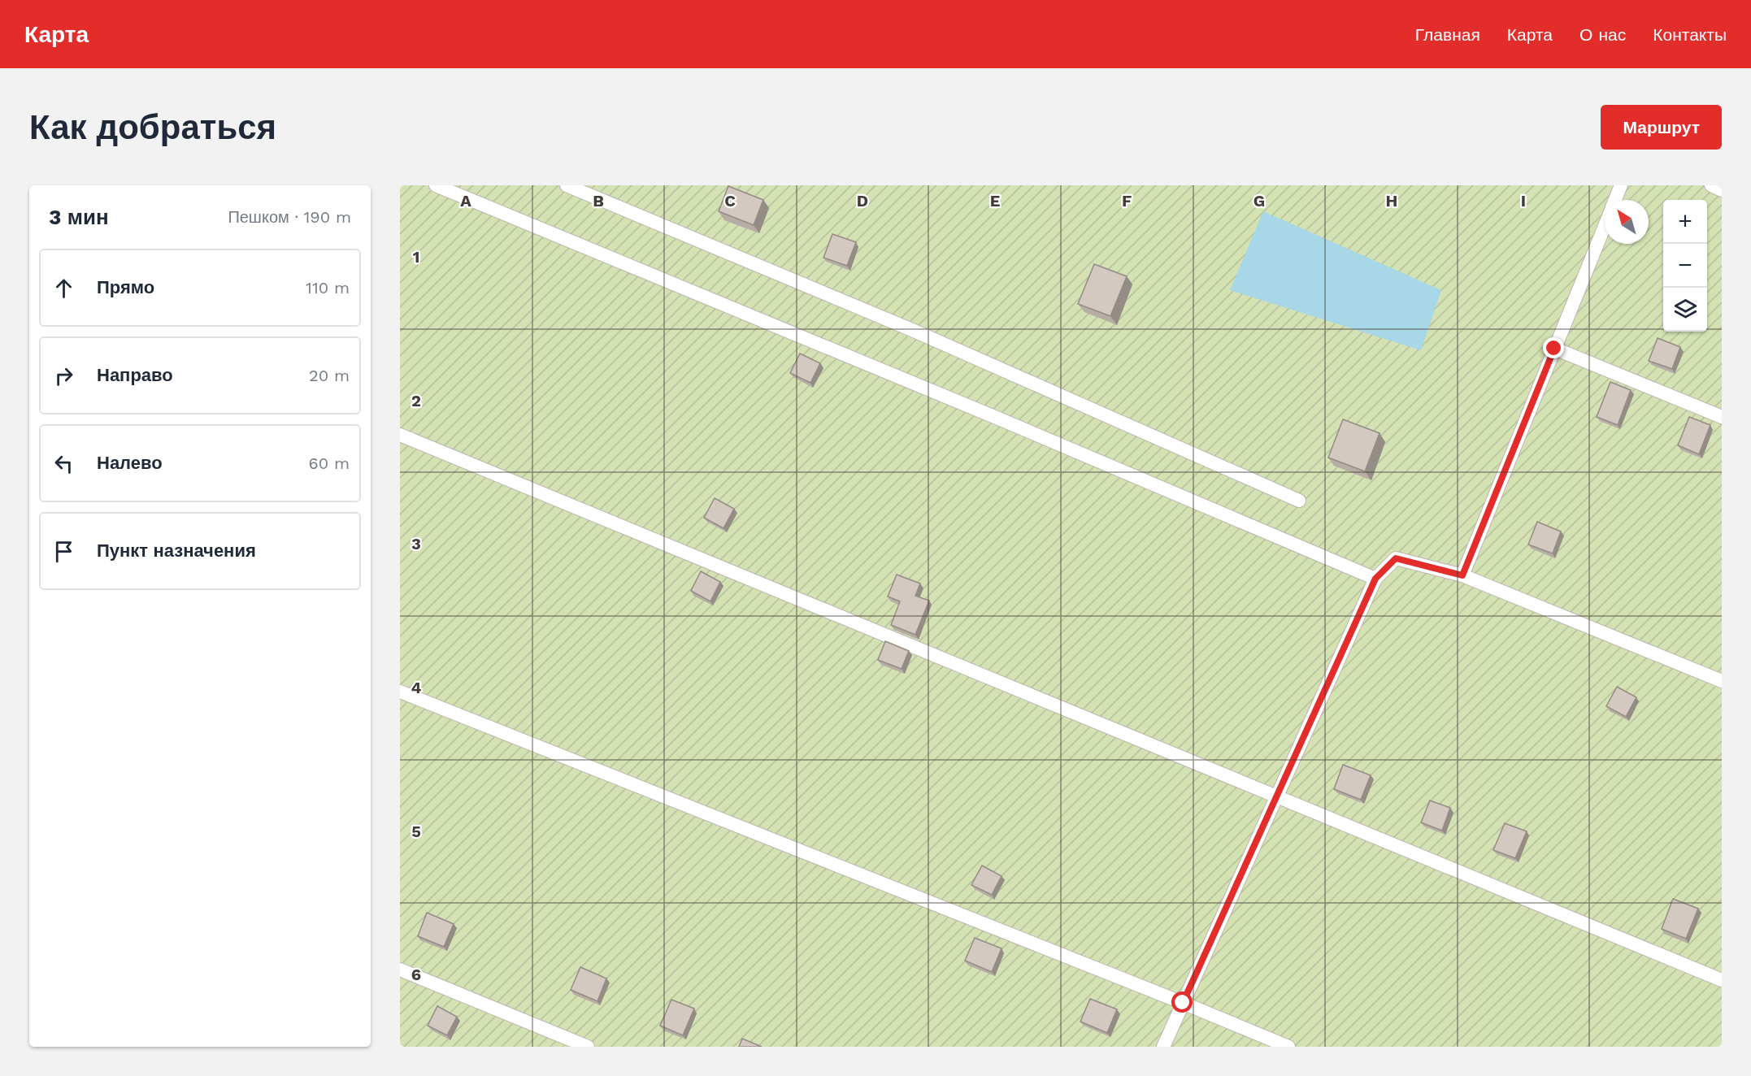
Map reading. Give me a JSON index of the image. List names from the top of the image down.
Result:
{
  "north": "top left",
  "page": {
    "header": "Карта",
    "nav": [
      "Главная",
      "Карта",
      "О нас",
      "Контакты"
    ],
    "buttons": "Маршрут",
    "title": "Как добраться",
    "heading": ["3 мин", "Пешком · 190 m"],
    "map_buttons": ["+", "−"],
    "list": [
      ["Прямо", "110 m"],
      ["Направо", "20 m"],
      ["Налево", "60 m"],
      "Пункт назначения"
    ]
  },
  "grid": {
    "columns": [
      "A",
      "B",
      "C",
      "D",
      "E",
      "F",
      "G",
      "H",
      "I"
    ],
    "rows": [
      "1",
      "2",
      "3",
      "4",
      "5",
      "6"
    ]
  }
}
